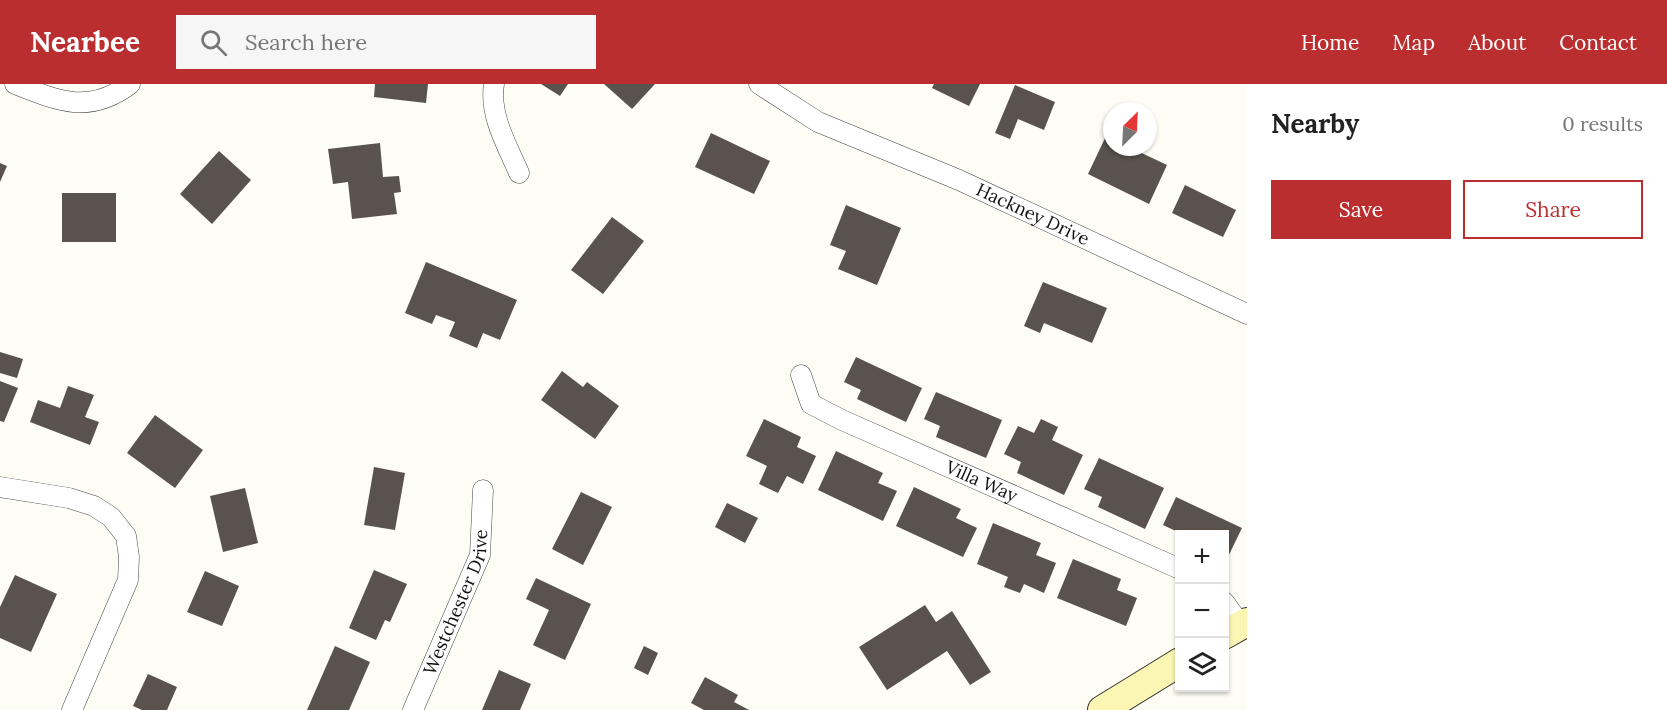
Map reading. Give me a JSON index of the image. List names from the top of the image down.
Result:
{
  "streets": {
    "street": ["Hackney Drive", "Villa Way", "Westchester Drive"]
  },
  "north": "top right",
  "page": {
    "header": "Nearbee",
    "search": "Search here",
    "nav": [
      "Home",
      "Map",
      "About",
      "Contact"
    ],
    "heading": ["Nearby", "0 results"],
    "buttons": ["Save", "Share"],
    "map_buttons": ["+", "−"]
  }
}
